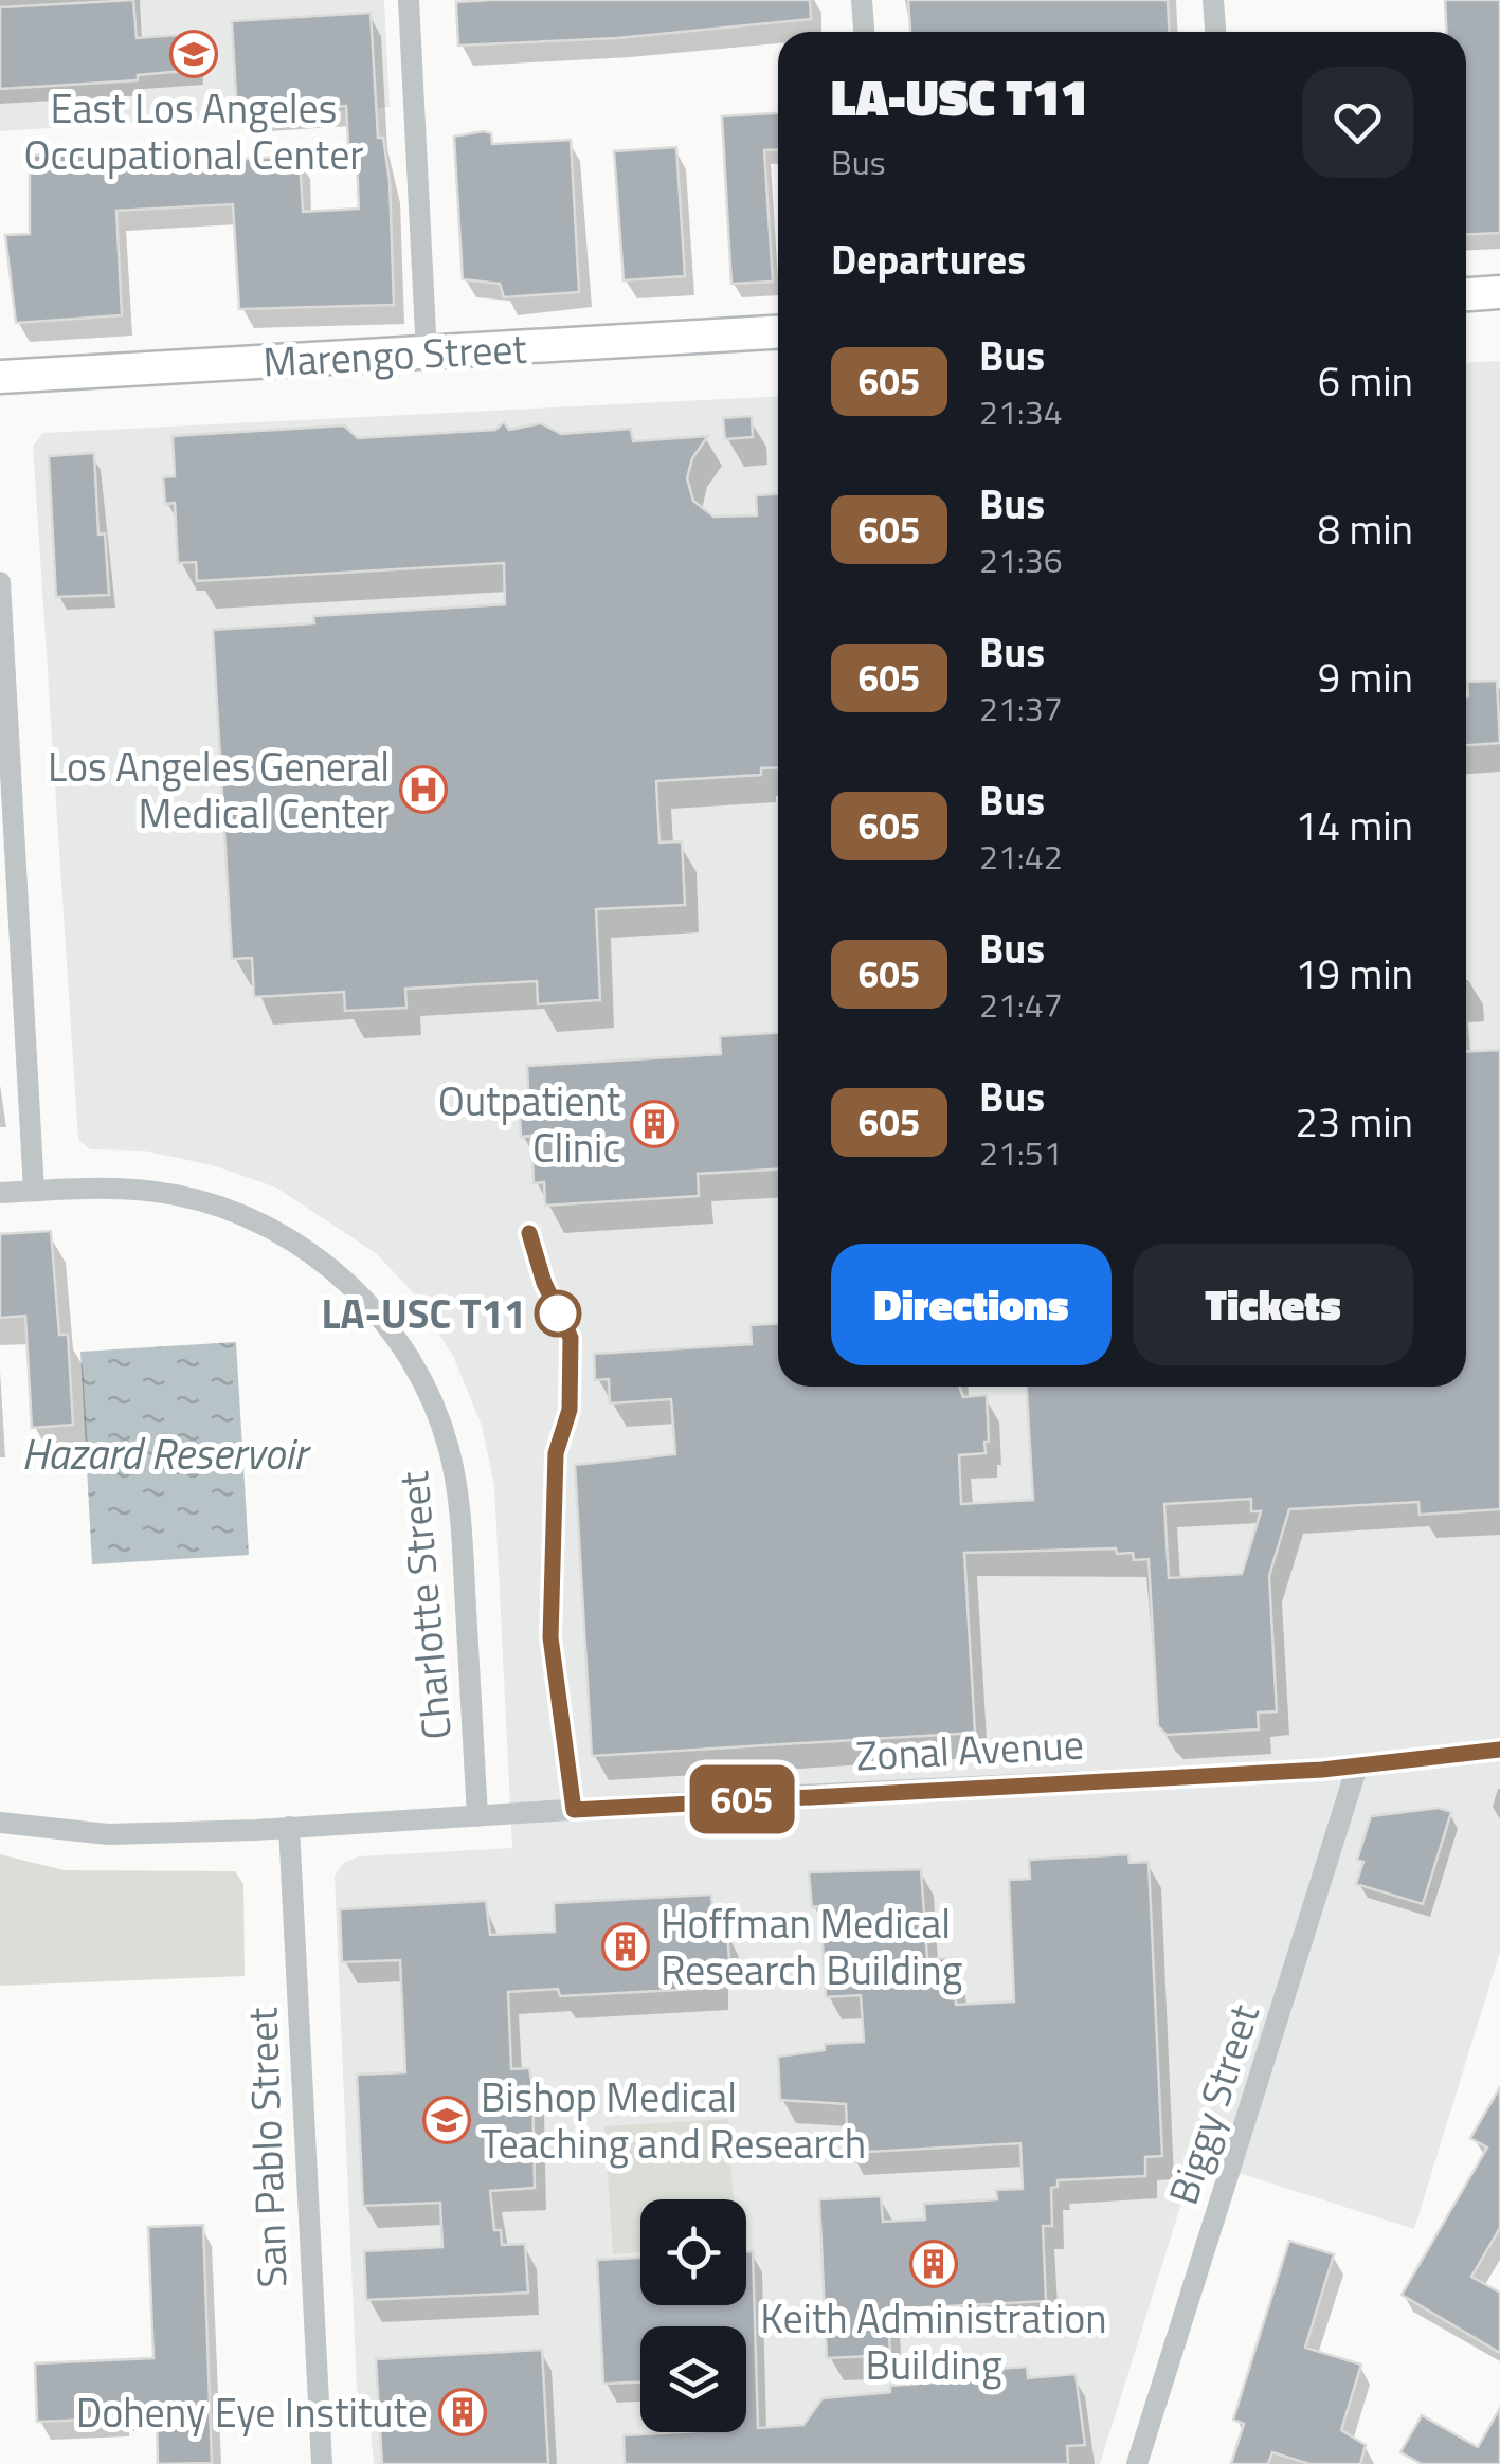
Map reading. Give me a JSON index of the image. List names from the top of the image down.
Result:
{
  "streets": {
    "main road": ["Marengo Street"],
    "street": [
      "Charlotte Street",
      "Zonal Avenue",
      "Biggy Street",
      "San Pablo Street"
    ]
  },
  "crossings": [
    ["Charlotte Street", "Zonal Avenue"],
    ["Zonal Avenue", "Biggy Street"],
    ["Zonal Avenue", "San Pablo Street"]
  ],
  "water": ["Hazard Reservoir"],
  "places": {
    "school or university": ["East Los Angeles Occupational Center", "Bishop Medical Teaching and Research"],
    "hospital": ["Los Angeles General Medical Center"],
    "building": [
      "Outpatient Clinic",
      "Hoffman Medical Research Building",
      "Keith Administration Building",
      "Doheny Eye Institute"
    ],
    "other": ["LA-USC T11"]
  },
  "lines": ["bus line 605"],
  "page": {
    "on_map": "605",
    "heading": [
      ["LA-USC T11", "Bus"],
      "Departures"
    ],
    "list": [
      {
        "mark": "605",
        "name": "Bus",
        "note": "21:34",
        "value": "6 min"
      },
      {
        "mark": "605",
        "name": "Bus",
        "note": "21:36",
        "value": "8 min"
      },
      {
        "mark": "605",
        "name": "Bus",
        "note": "21:37",
        "value": "9 min"
      },
      {
        "mark": "605",
        "name": "Bus",
        "note": "21:42",
        "value": "14 min"
      },
      {
        "mark": "605",
        "name": "Bus",
        "note": "21:47",
        "value": "19 min"
      },
      {
        "mark": "605",
        "name": "Bus",
        "note": "21:51",
        "value": "23 min"
      }
    ],
    "buttons": ["Directions", "Tickets"]
  }
}
